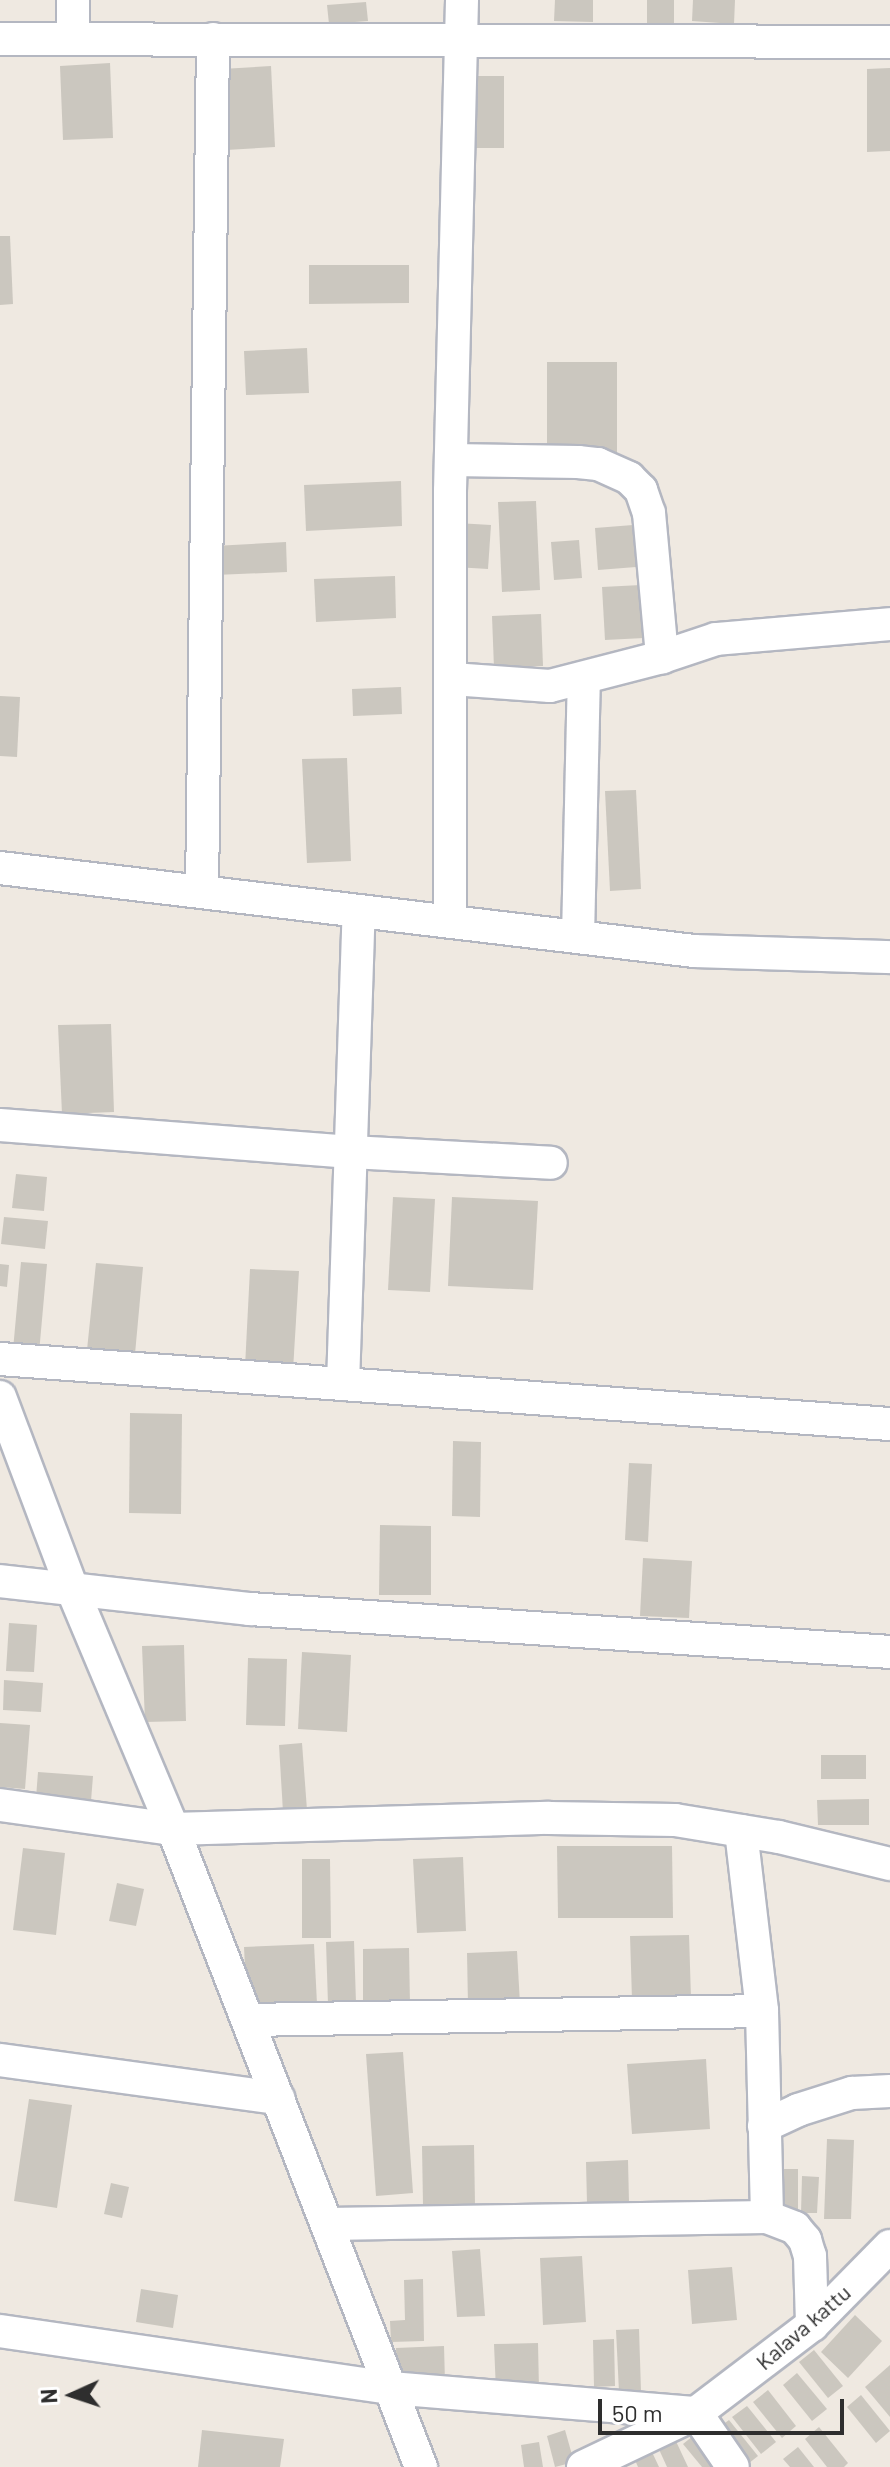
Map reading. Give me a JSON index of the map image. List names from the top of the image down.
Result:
{
  "streets": {
    "street": ["Kalava kattu"]
  },
  "scale_bar": "50 m",
  "north": "left"
}
